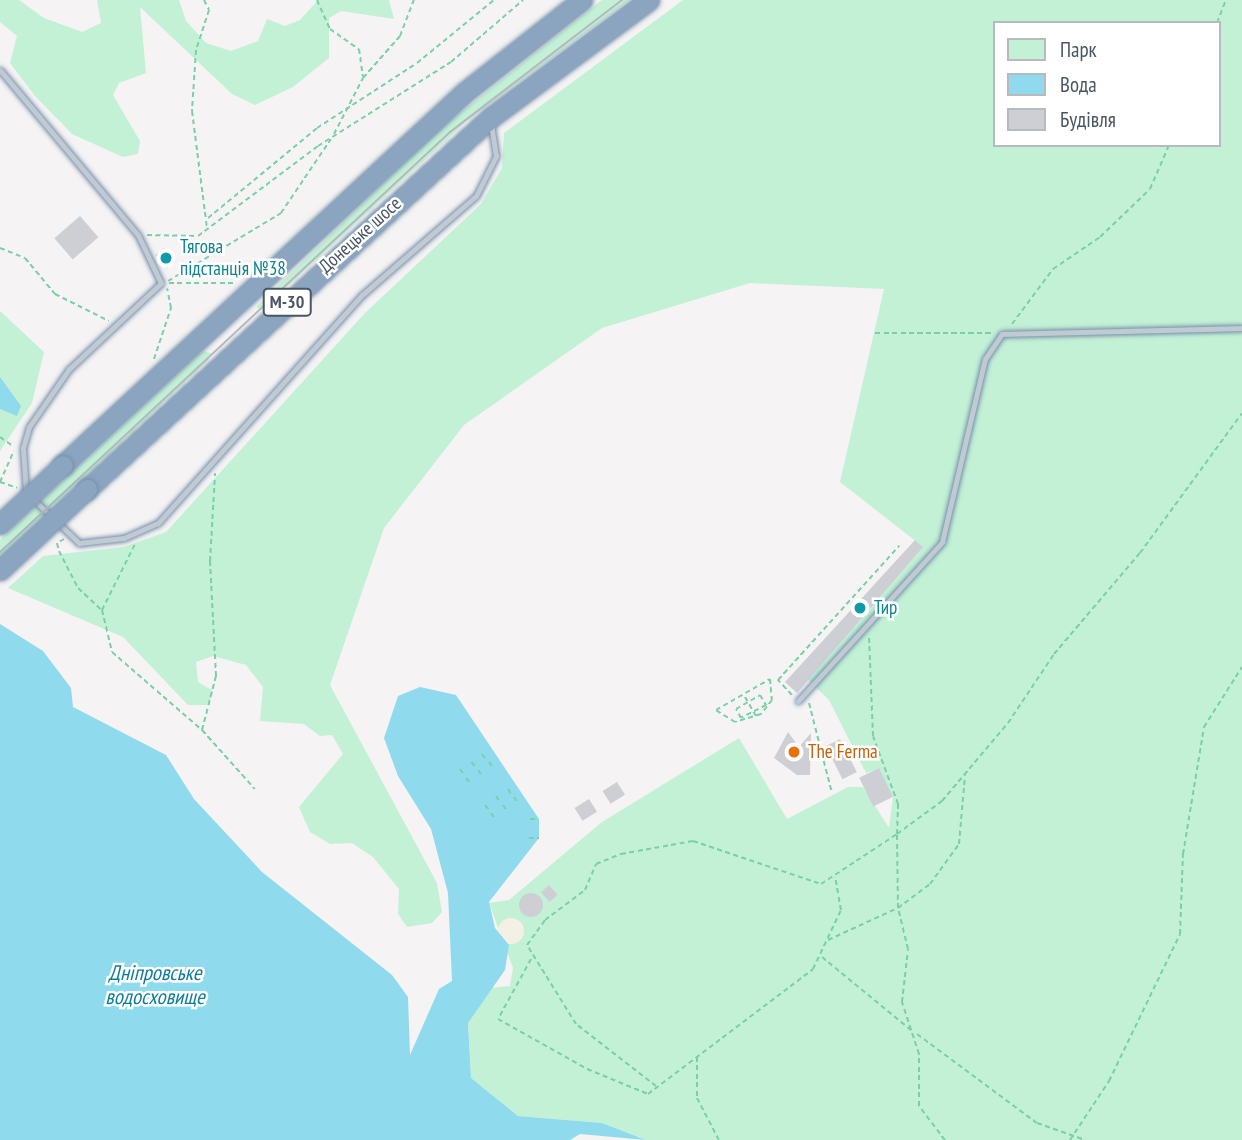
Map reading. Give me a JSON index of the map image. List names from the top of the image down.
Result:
{
  "streets": {
    "highway": ["Донецьке шосе", "М-30"]
  },
  "water": ["Дніпровське водосховище"],
  "places": ["Тягова пiдстанцiя №38", "Тир", "The Ferma"],
  "legend": ["Парк", "Вода", "Будівля"]
}
